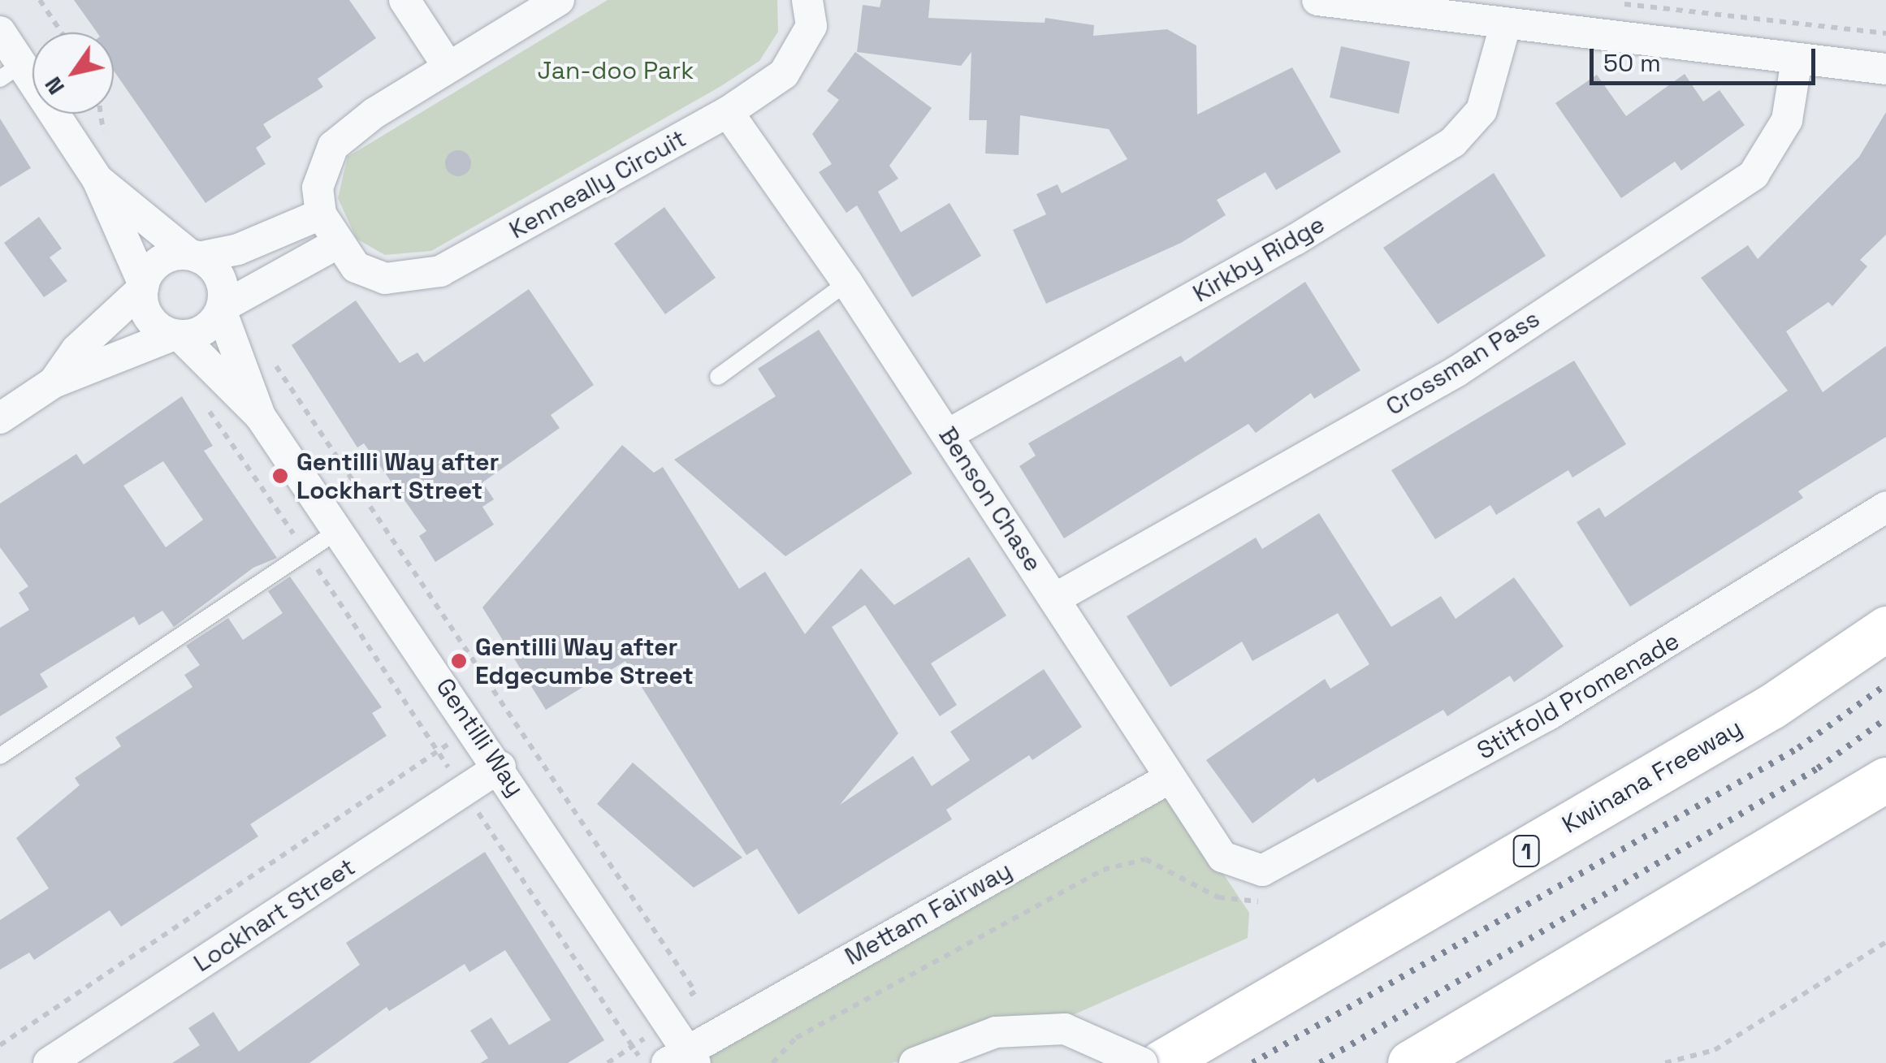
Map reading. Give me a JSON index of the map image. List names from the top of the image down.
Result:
{
  "streets": {
    "highway": ["Kwinana Freeway", "1"],
    "street": [
      "Kenneally Circuit",
      "Kirkby Ridge",
      "Crossman Pass",
      "Benson Chase",
      "Stitfold Promenade",
      "Gentilli Way",
      "Mettam Fairway",
      "Lockhart Street"
    ]
  },
  "crossings": [
    ["Kenneally Circuit", "Benson Chase"],
    ["Kirkby Ridge", "Benson Chase"],
    ["Crossman Pass", "Benson Chase"],
    ["Benson Chase", "Stitfold Promenade"],
    ["Benson Chase", "Mettam Fairway"],
    ["Gentilli Way", "Mettam Fairway"],
    ["Gentilli Way", "Lockhart Street"],
    ["Kwinana Freeway", "1"]
  ],
  "parks": ["Jan-doo Park"],
  "places": ["Gentilli Way after Lockhart Street", "Gentilli Way after Edgecumbe Street"],
  "scale_bar": "50 m",
  "north": "bottom left"
}
